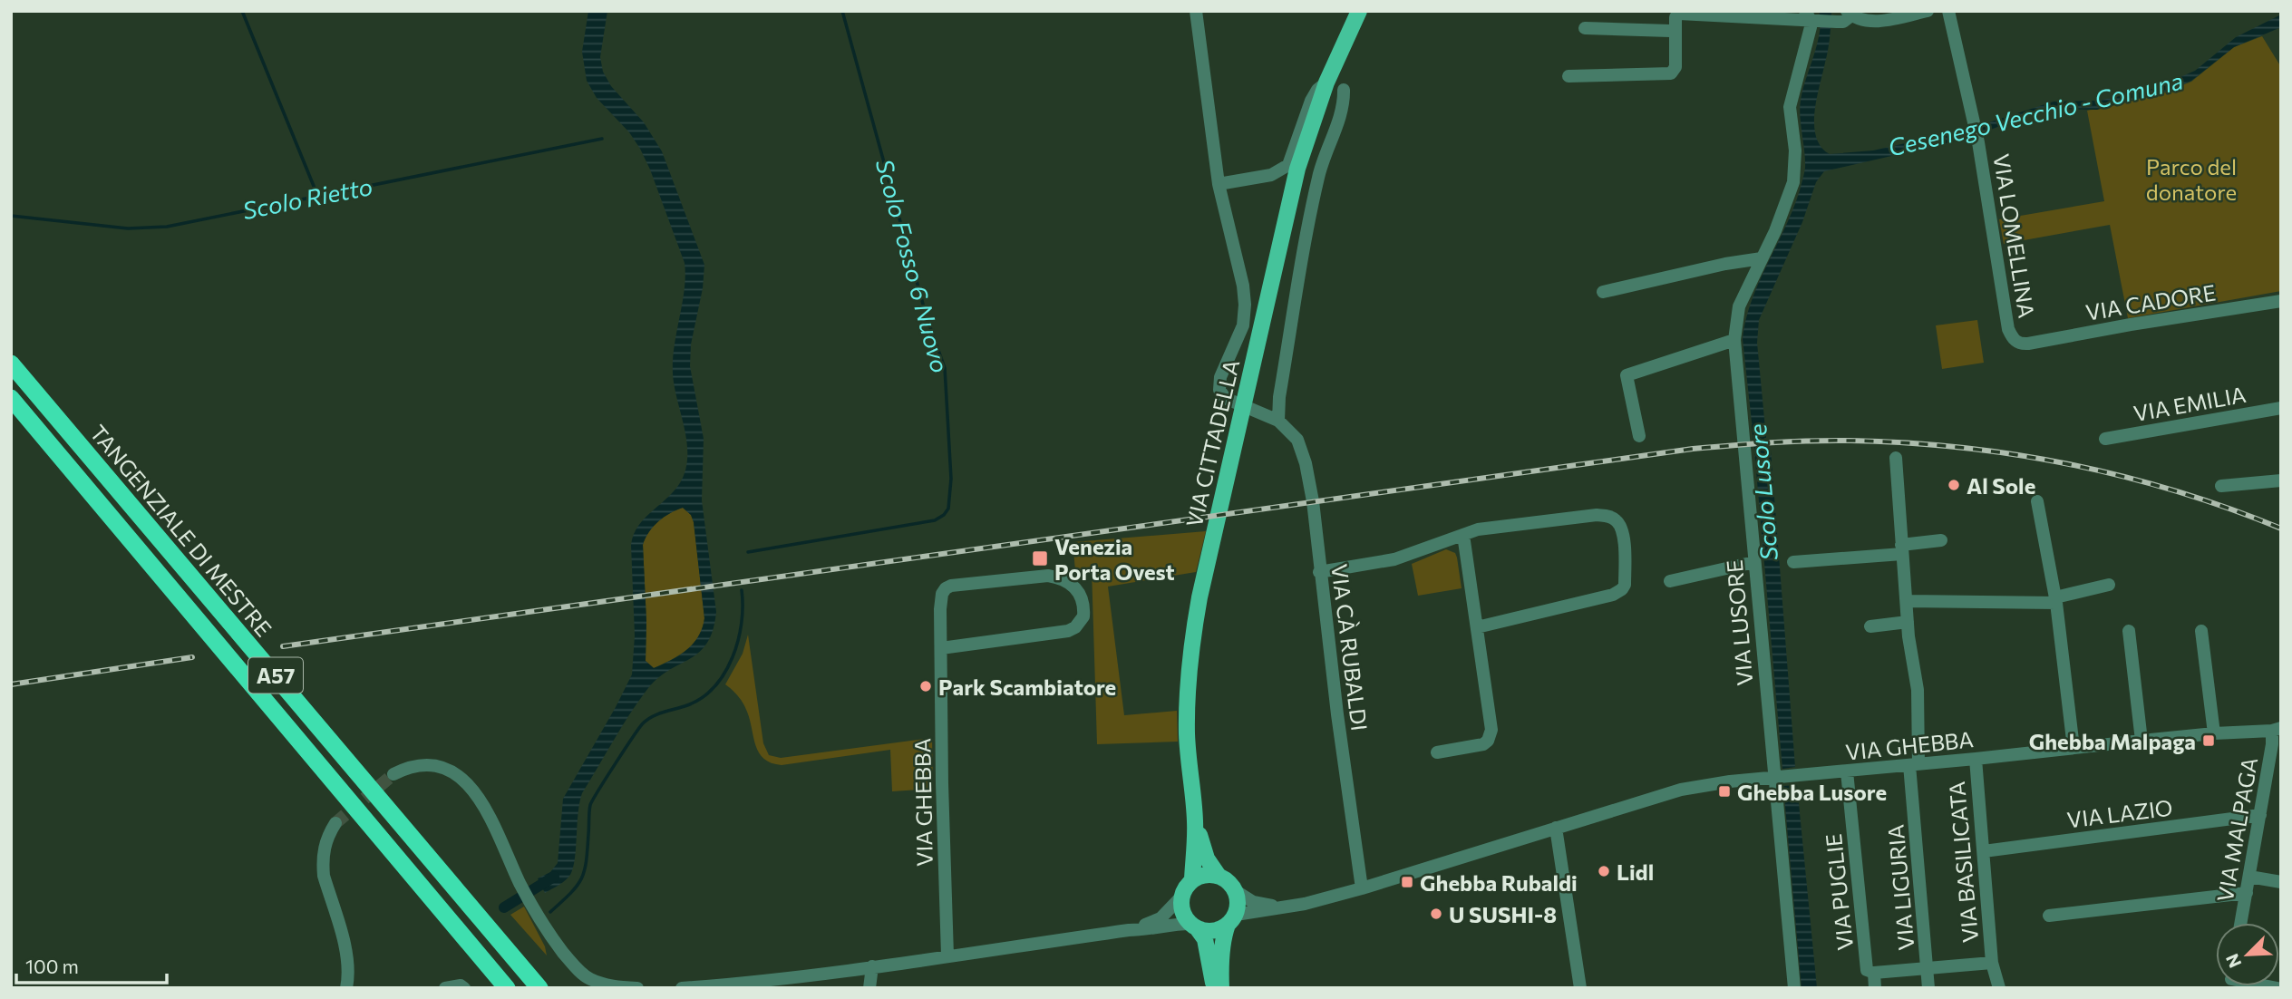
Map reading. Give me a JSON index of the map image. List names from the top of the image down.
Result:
{
  "streets": {
    "highway": ["TANGENZIALE DI MESTRE", "A57"],
    "main road": ["VIA CITTADELLA"],
    "street": [
      "VIA LOMELLINA",
      "VIA CADORE",
      "VIA EMILIA",
      "VIA LUSORE",
      "VIA CÀ RUBALDI",
      "VIA GHEBBA",
      "VIA LAZIO",
      "VIA MALPAGA",
      "VIA BASILICATA",
      "VIA LIGURIA",
      "VIA PUGLIE"
    ]
  },
  "crossings": [
    ["VIA LOMELLINA", "VIA CADORE"],
    ["VIA CITTADELLA", "VIA GHEBBA"],
    ["VIA LUSORE", "VIA GHEBBA"],
    ["VIA CÀ RUBALDI", "VIA GHEBBA"],
    ["VIA GHEBBA", "VIA MALPAGA"],
    ["VIA GHEBBA", "VIA BASILICATA"],
    ["VIA GHEBBA", "VIA LIGURIA"],
    ["VIA GHEBBA", "VIA PUGLIE"],
    ["VIA LAZIO", "VIA MALPAGA"],
    ["VIA LAZIO", "VIA BASILICATA"],
    ["VIA BASILICATA", "VIA PUGLIE"],
    ["VIA LIGURIA", "VIA PUGLIE"]
  ],
  "water": [
    "Cesenego Vecchio - Comuna",
    "Scolo Rietto",
    "Scolo Fosso 6 Nuovo",
    "Scolo Lusore"
  ],
  "parks": ["Parco del donatore"],
  "places": {
    "other": [
      "Al Sole",
      "Park Scambiatore",
      "Lidl",
      "U SUSHI-8"
    ],
    "transit": [
      "Venezia Porta Ovest",
      "Ghebba Malpaga",
      "Ghebba Lusore",
      "Ghebba Rubaldi"
    ]
  },
  "scale_bar": "100 m",
  "north": "bottom left"
}
